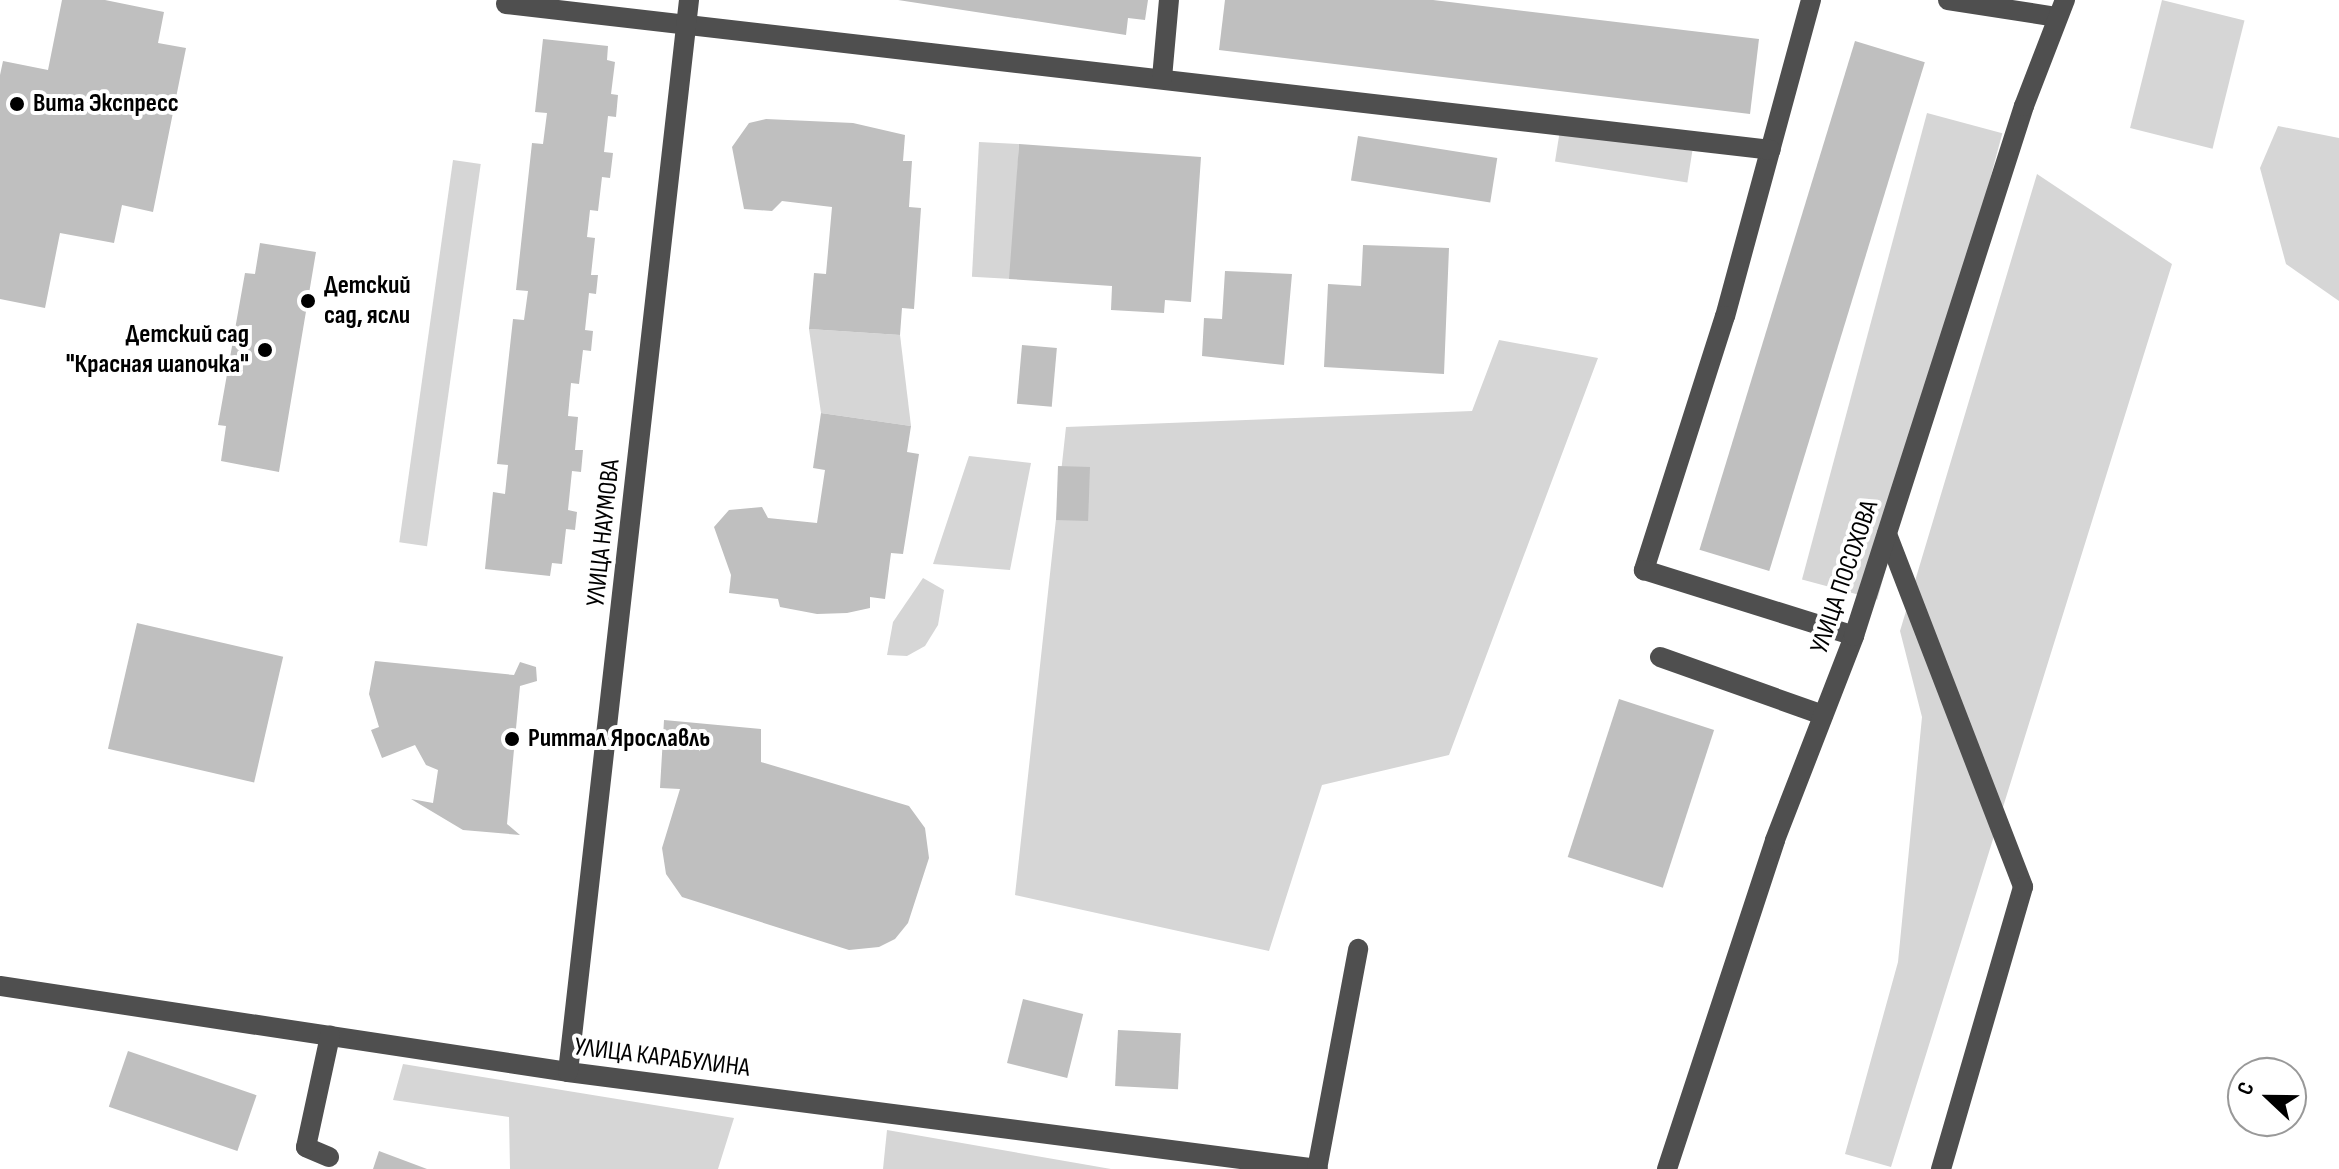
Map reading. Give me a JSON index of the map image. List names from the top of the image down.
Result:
{
  "streets": {
    "street": ["УЛИЦА НАУМОВА", "УЛИЦА ПОСОХОВА", "УЛИЦА КАРАБУЛИНА"]
  },
  "crossings": [
    ["УЛИЦА НАУМОВА", "УЛИЦА КАРАБУЛИНА"]
  ],
  "places": [
    "Вита Экспресс",
    "Детский сад, ясли",
    "Детский сад \"Красная шапочка\"",
    "Риттал Ярославль"
  ],
  "north": "left"
}
